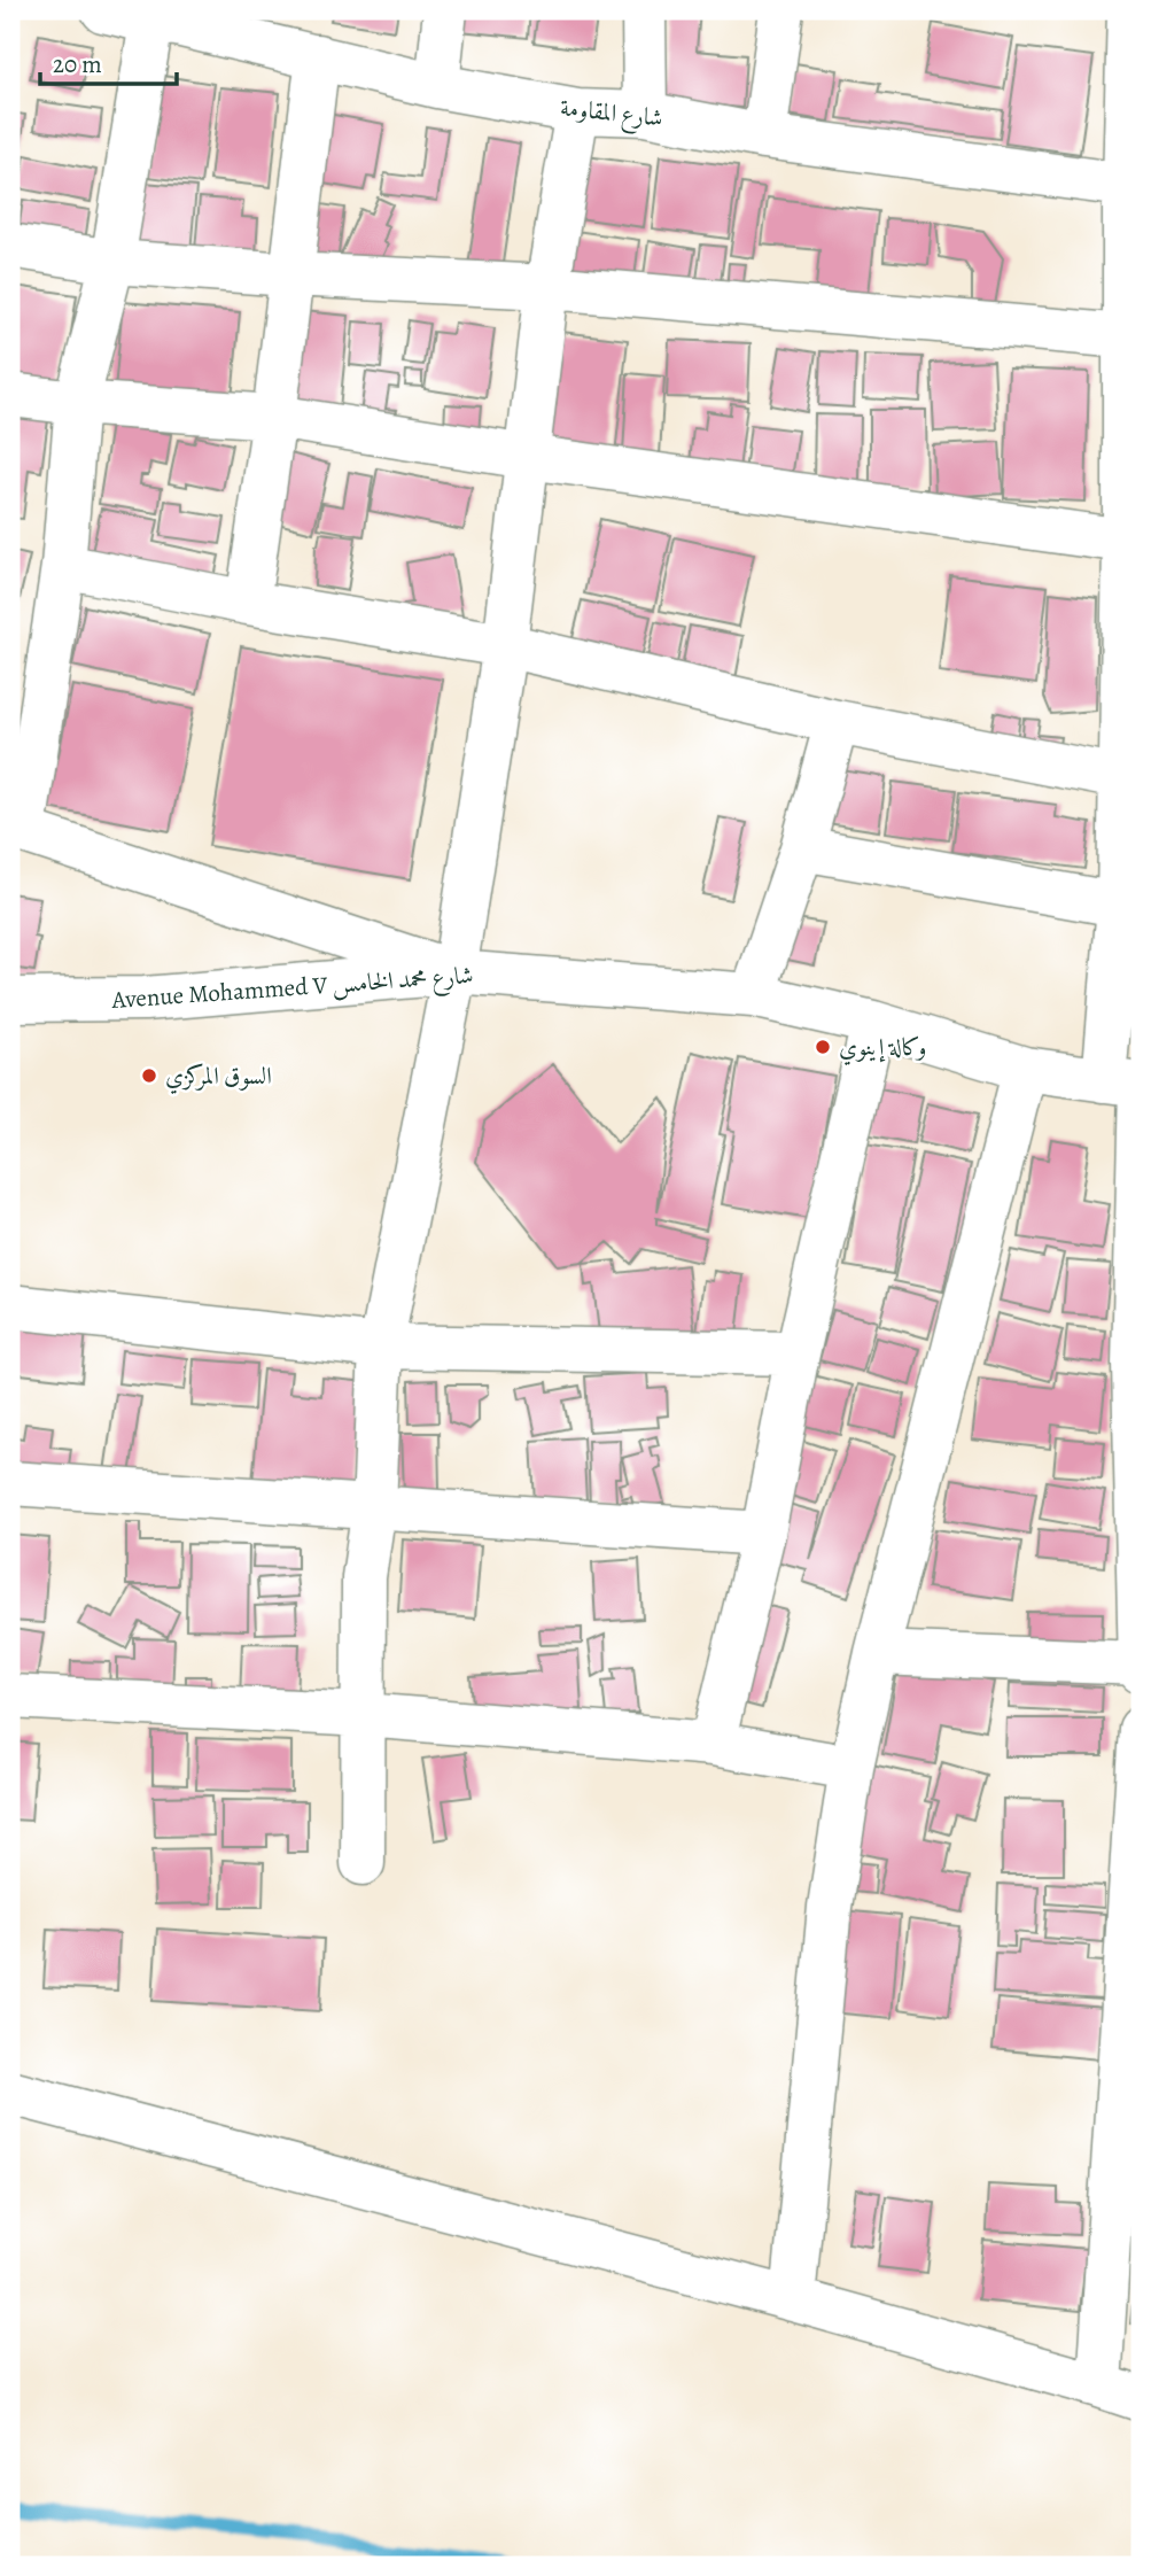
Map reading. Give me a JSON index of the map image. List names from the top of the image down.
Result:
{
  "streets": {
    "street": ["شارع المقاومة", "Avenue Mohammed V شارع محمد الخامس"]
  },
  "places": ["وكالة إينوي", "السوق المركزي"],
  "scale_bar": "20 m"
}
